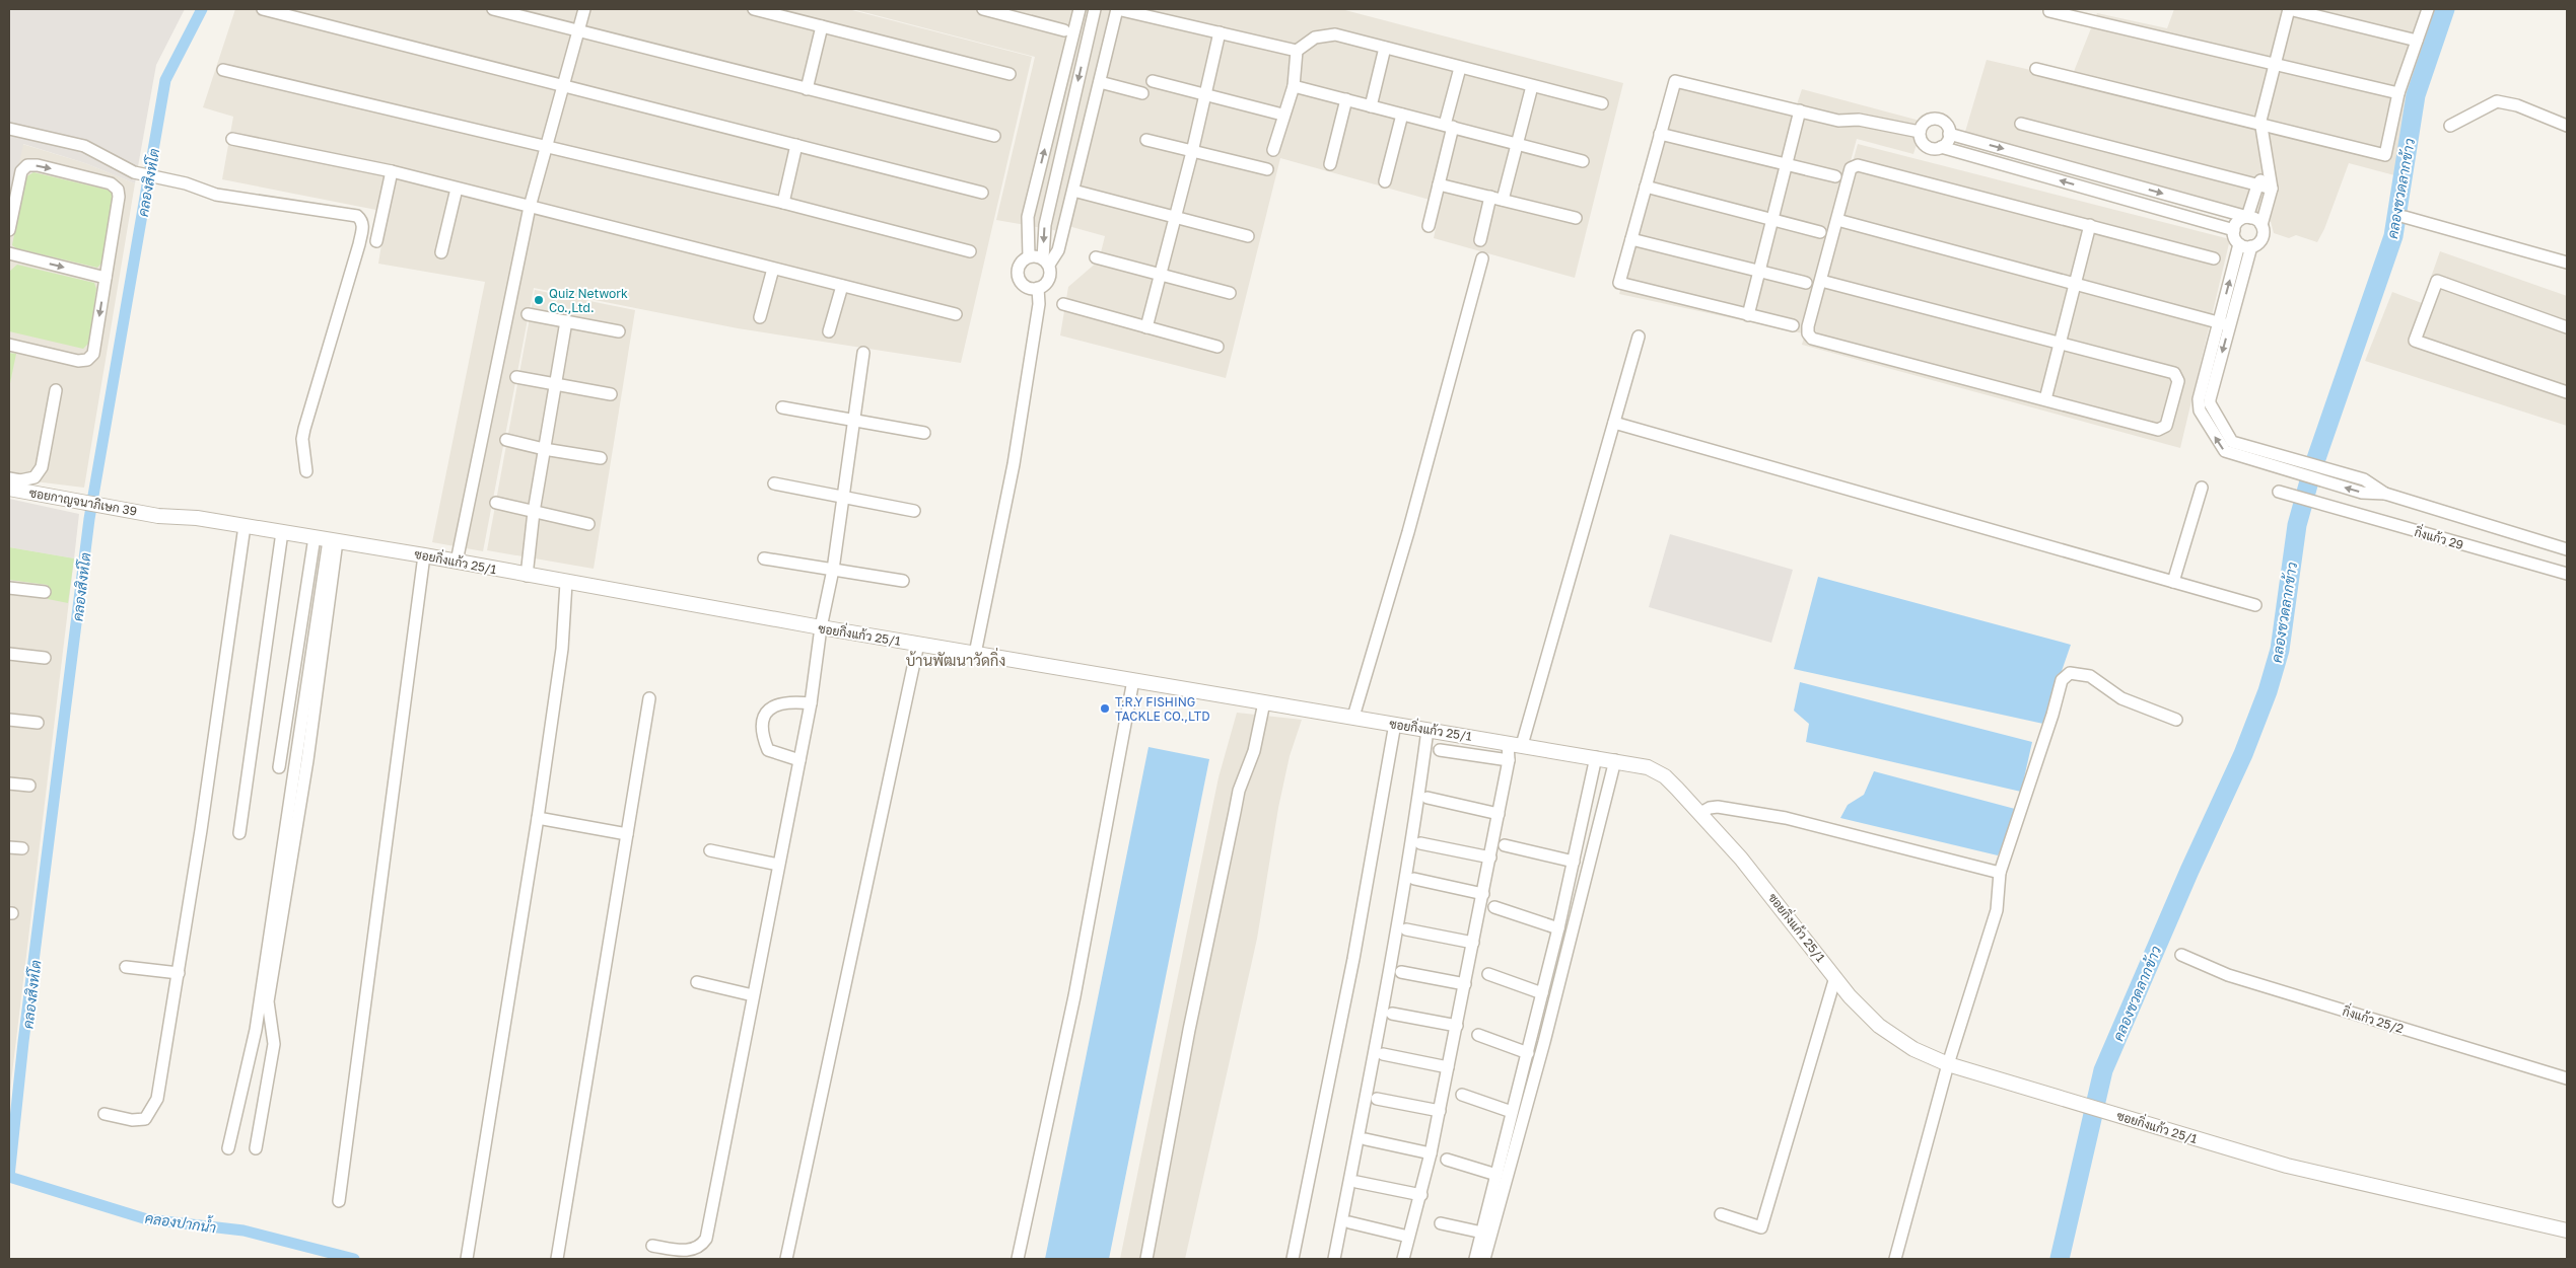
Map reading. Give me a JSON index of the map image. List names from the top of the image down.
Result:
{
  "streets": {
    "street": [
      "ซอยกาญจนาภิเษก 39",
      "กิ่งแก้ว 29",
      "ซอยกิ่งแก้ว 25/1",
      "กิ่งแก้ว 25/2"
    ]
  },
  "crossings": [
    ["ซอยกาญจนาภิเษก 39", "ซอยกิ่งแก้ว 25/1"]
  ],
  "districts": ["บ้านพัฒนาวัดกิ่ง"],
  "water": ["คลองสิงห์โต", "คลองชวดลากข้าว", "คลองปากน้ำ"],
  "places": ["Quiz Network Co.,Ltd.", "T.R.Y FISHING TACKLE CO.,LTD"]
}
